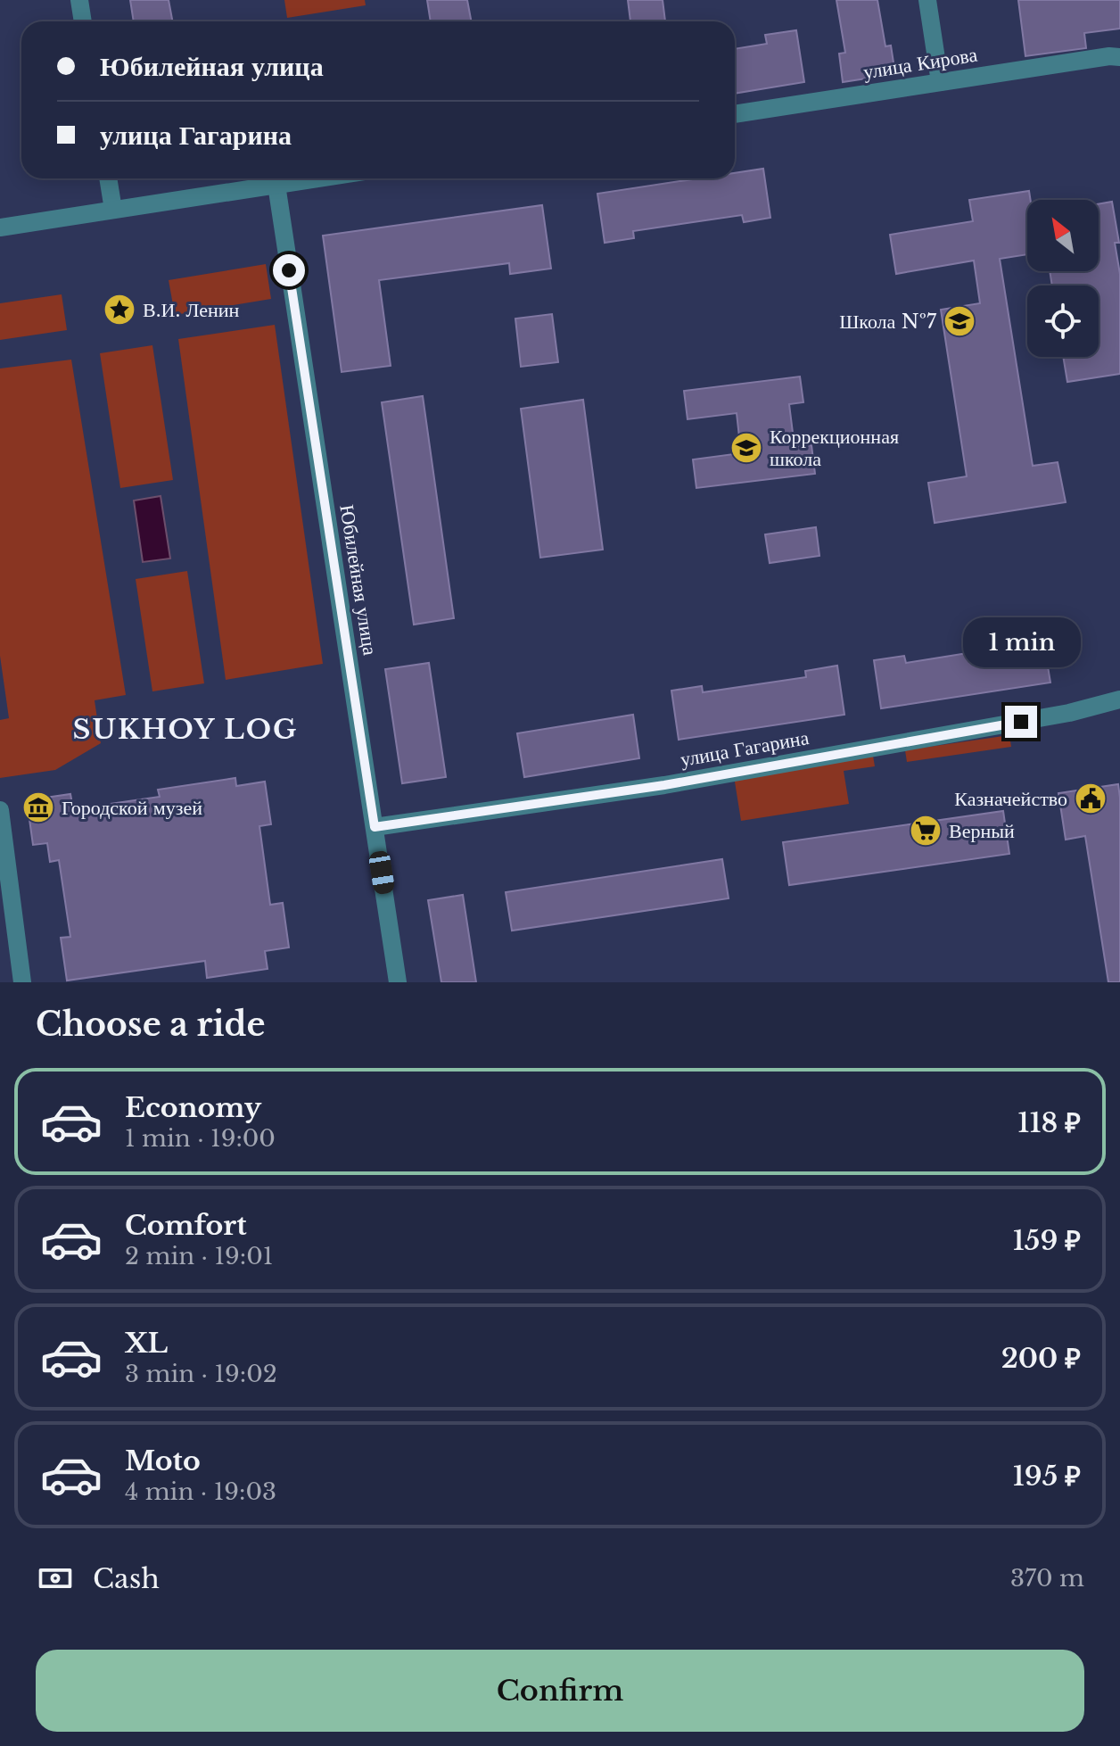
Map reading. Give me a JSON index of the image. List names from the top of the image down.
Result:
{
  "streets": {
    "street": ["улица Кирова", "Юбилейная улица", "улица Гагарина"]
  },
  "crossings": [
    ["Юбилейная улица", "улица Гагарина"]
  ],
  "districts": ["SUKHOY LOG"],
  "places": {
    "place": ["В.И. Ленин"],
    "school or university": ["Школа №7", "Коррекционная школа"],
    "public building": ["Казначейство"],
    "museum": ["Городской музей"],
    "supermarket": ["Верный"]
  },
  "north": "top left",
  "page": {
    "banner": ["Юбилейная улица", "улица Гагарина"],
    "bubble": "1 min",
    "heading": "Choose a ride",
    "list": [
      {
        "name": "Economy",
        "note": "1 min · 19:00",
        "value": "118 ₽"
      },
      {
        "name": "Comfort",
        "note": "2 min · 19:01",
        "value": "159 ₽"
      },
      {
        "name": "XL",
        "note": "3 min · 19:02",
        "value": "200 ₽"
      },
      {
        "name": "Moto",
        "note": "4 min · 19:03",
        "value": "195 ₽"
      }
    ],
    "pay": ["Cash", "370 m"],
    "buttons": "Confirm"
  }
}
